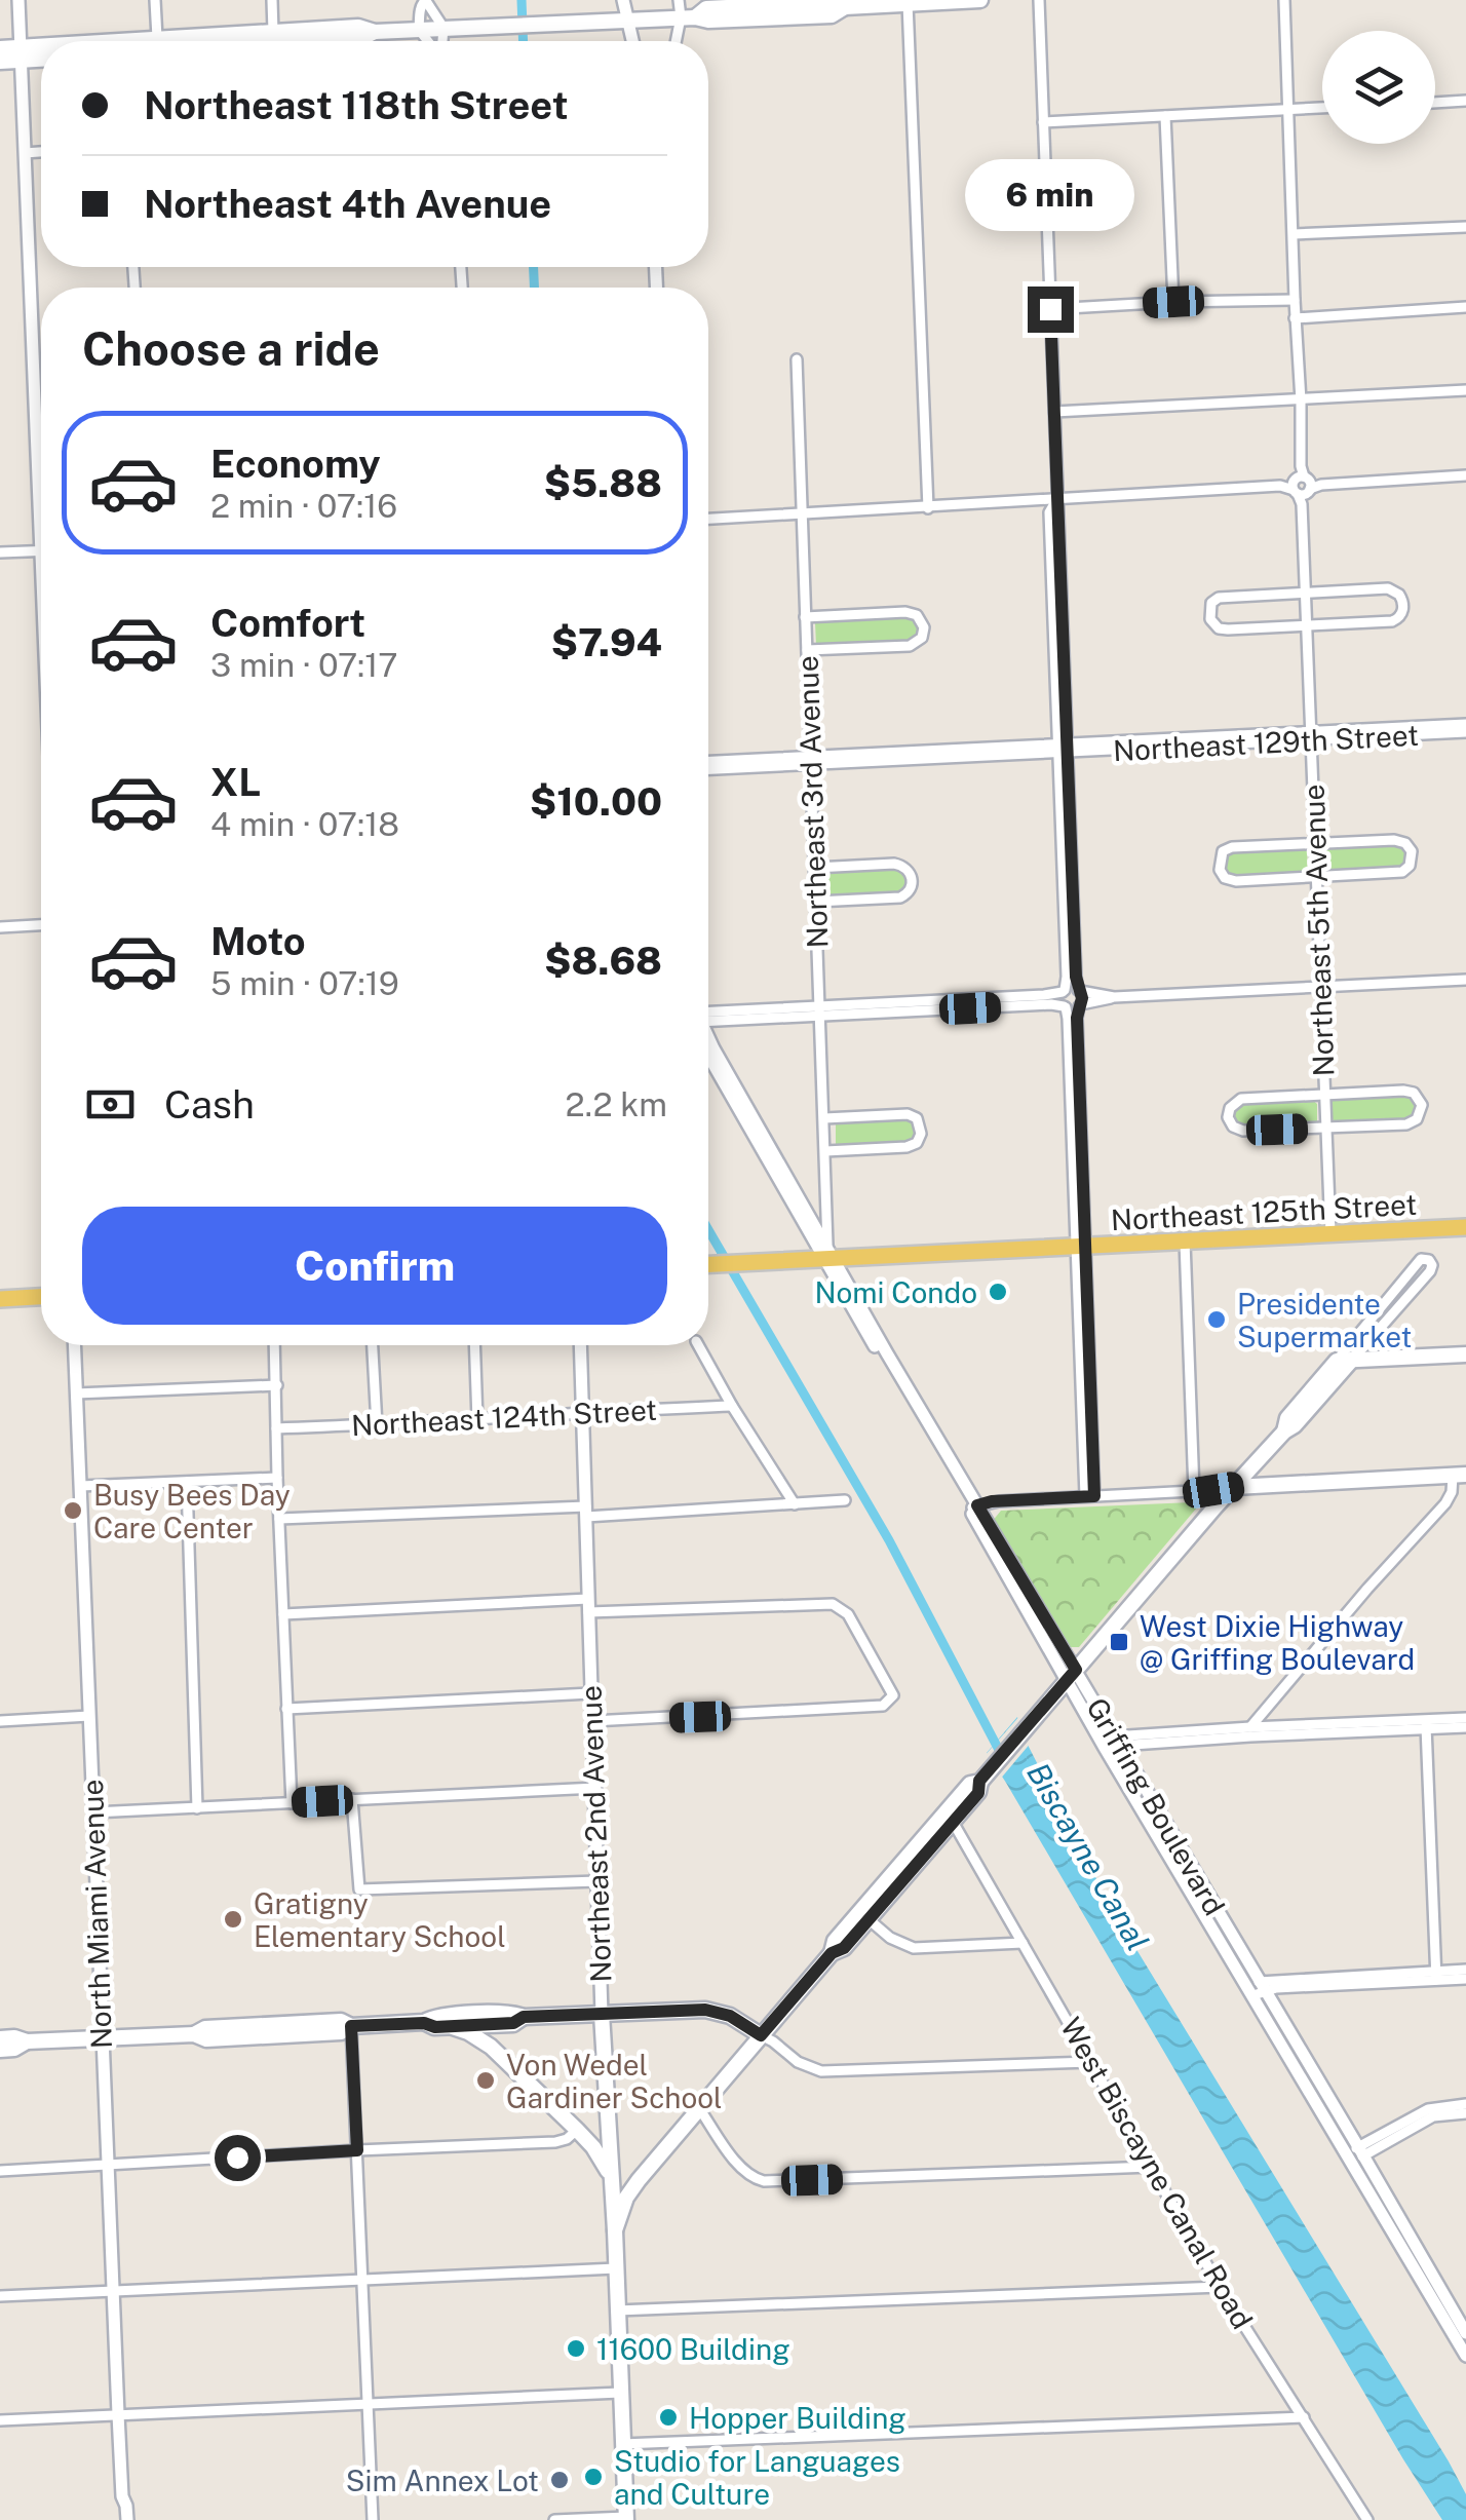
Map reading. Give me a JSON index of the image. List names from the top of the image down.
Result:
{
  "streets": {
    "main road": ["Northeast 125th Street", "Northeast 2nd Avenue"],
    "street": [
      "Northeast 129th Street",
      "Northeast 3rd Avenue",
      "Northeast 5th Avenue",
      "Northeast 124th Street",
      "Griffing Boulevard",
      "North Miami Avenue",
      "West Biscayne Canal Road"
    ]
  },
  "crossings": [
    ["Northeast 129th Street", "Northeast 3rd Avenue"],
    ["Northeast 129th Street", "Northeast 5th Avenue"],
    ["Northeast 3rd Avenue", "Northeast 125th Street"],
    ["Northeast 3rd Avenue", "Griffing Boulevard"],
    ["Northeast 5th Avenue", "Northeast 125th Street"],
    ["Northeast 125th Street", "Griffing Boulevard"],
    ["Northeast 124th Street", "Northeast 2nd Avenue"]
  ],
  "water": ["Biscayne Canal"],
  "places": {
    "other": [
      "Nomi Condo",
      "Presidente Supermarket",
      "Busy Bees Day Care Center",
      "Gratigny Elementary School",
      "Von Wedel Gardiner School",
      "11600 Building",
      "Hopper Building",
      "Studio for Languages and Culture",
      "Sim Annex Lot"
    ],
    "transit": ["West Dixie Highway @ Griffing Boulevard"]
  },
  "page": {
    "banner": ["Northeast 118th Street", "Northeast 4th Avenue"],
    "bubble": "6 min",
    "heading": "Choose a ride",
    "list": [
      {
        "name": "Economy",
        "note": "2 min · 07:16",
        "value": "$5.88"
      },
      {
        "name": "Comfort",
        "note": "3 min · 07:17",
        "value": "$7.94"
      },
      {
        "name": "XL",
        "note": "4 min · 07:18",
        "value": "$10.00"
      },
      {
        "name": "Moto",
        "note": "5 min · 07:19",
        "value": "$8.68"
      }
    ],
    "pay": ["Cash", "2.2 km"],
    "buttons": "Confirm"
  }
}
